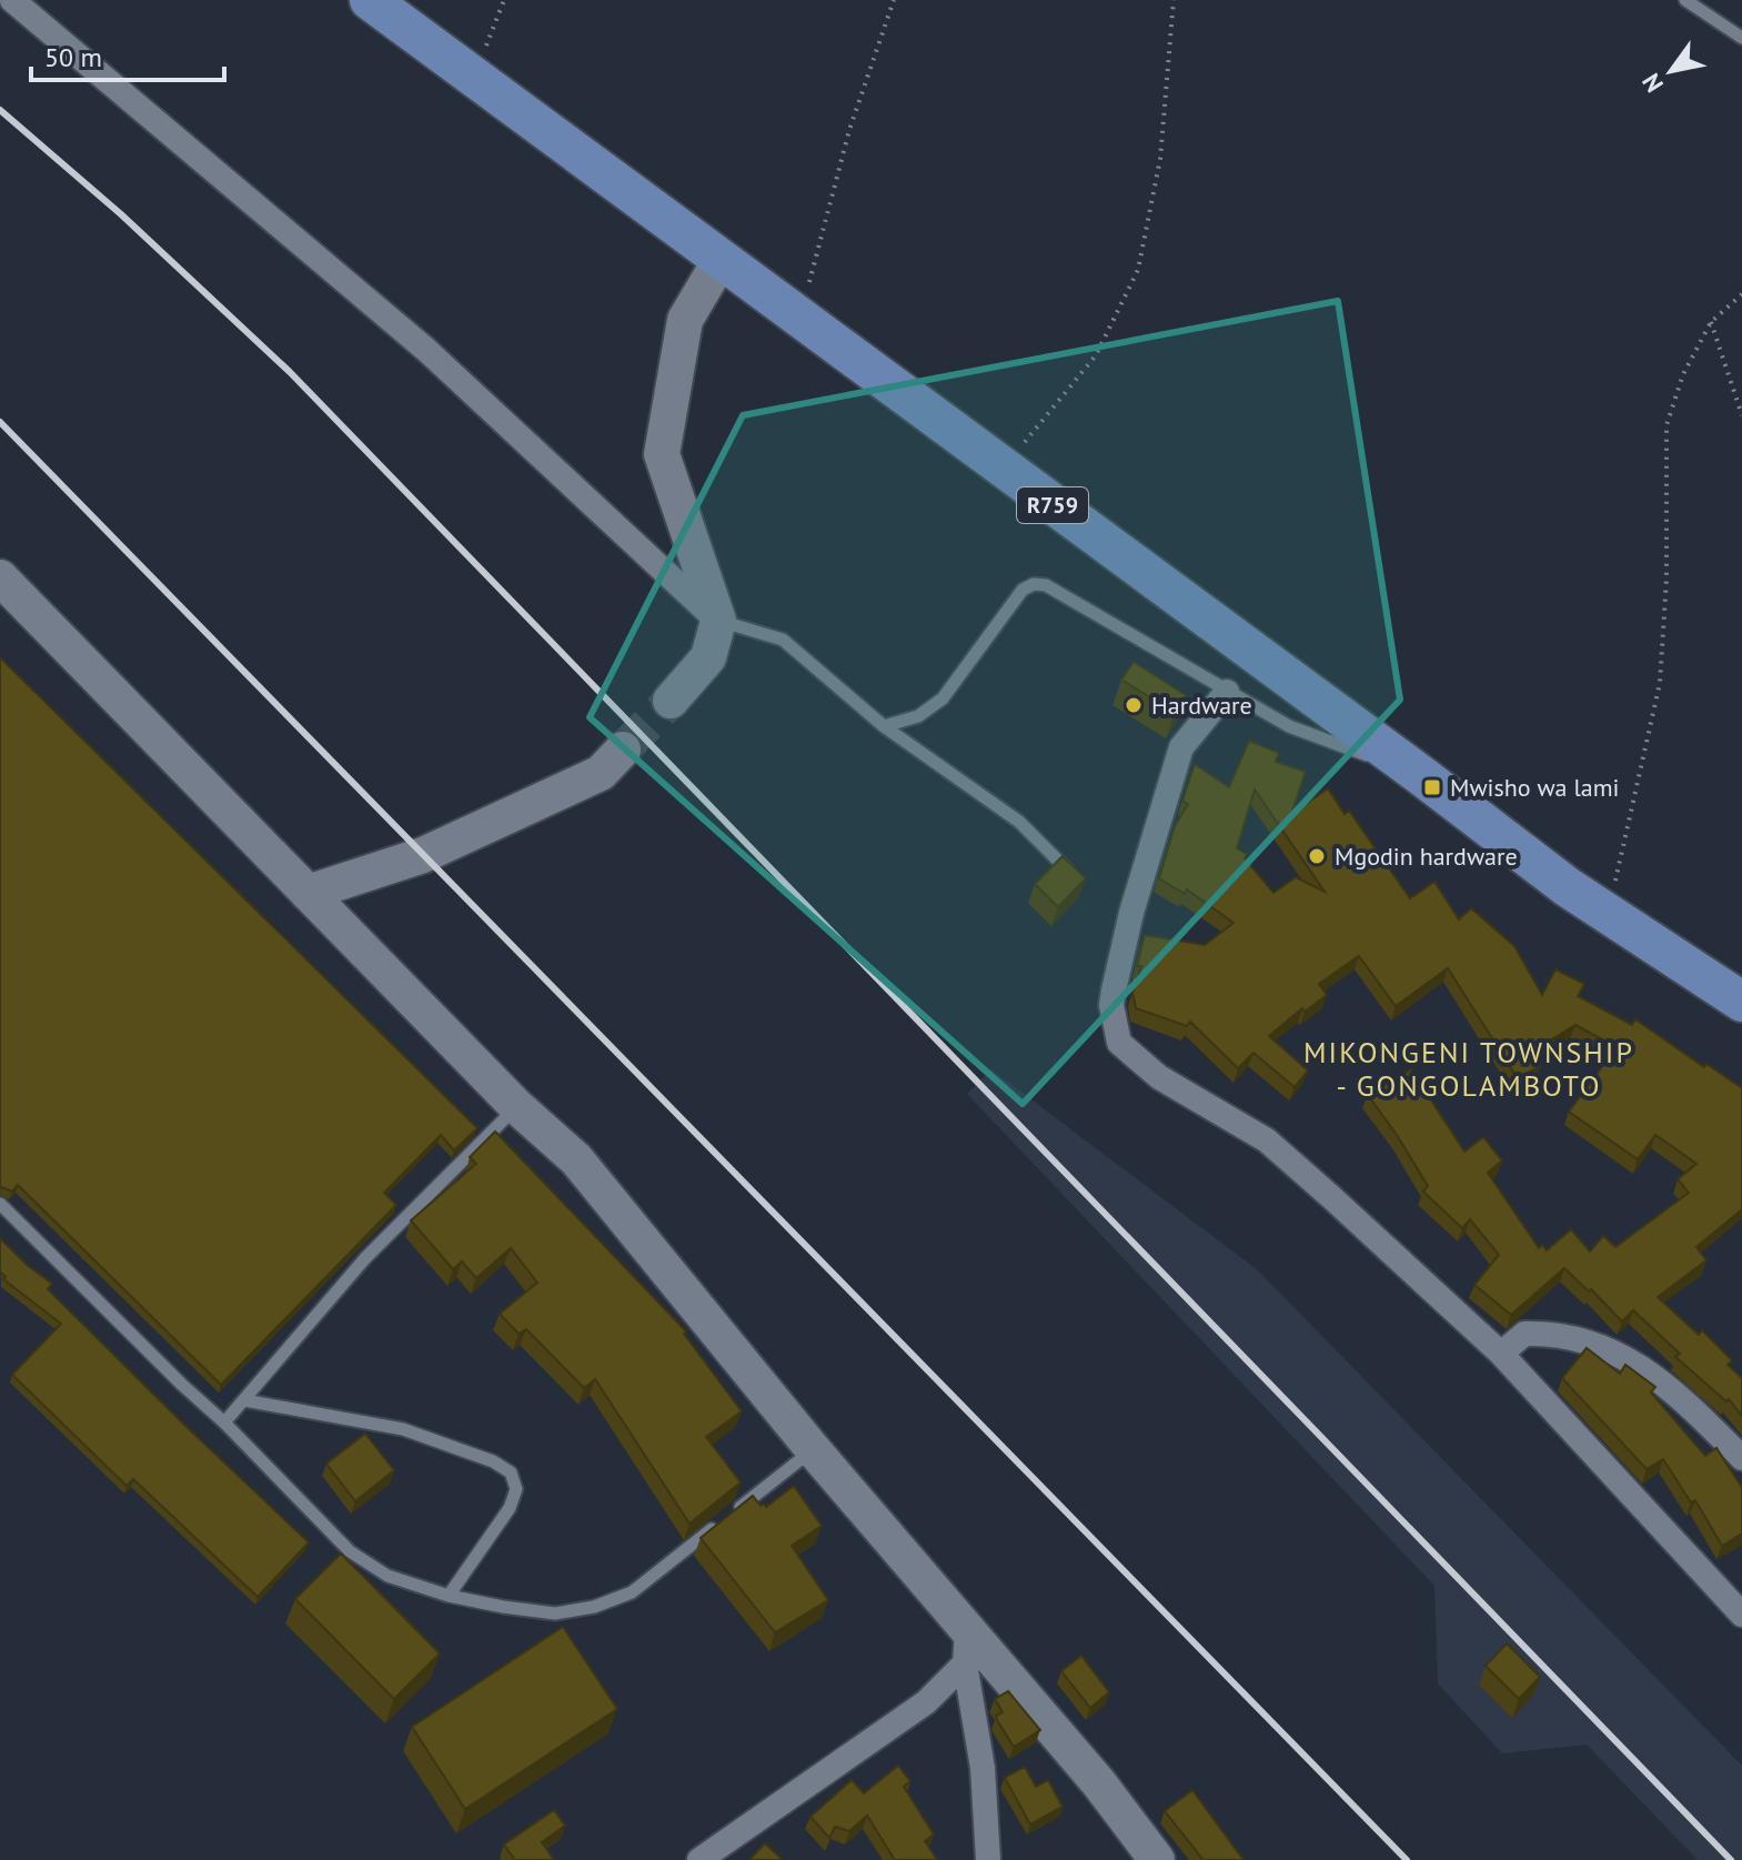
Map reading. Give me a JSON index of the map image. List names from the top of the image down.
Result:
{
  "streets": {
    "main road": ["R759"]
  },
  "districts": ["MIKONGENI TOWNSHIP - GONGOLAMBOTO"],
  "places": {
    "other": ["Hardware", "Mgodin hardware"],
    "transit": ["Mwisho wa lami"]
  },
  "scale_bar": "50 m",
  "north": "bottom left"
}
